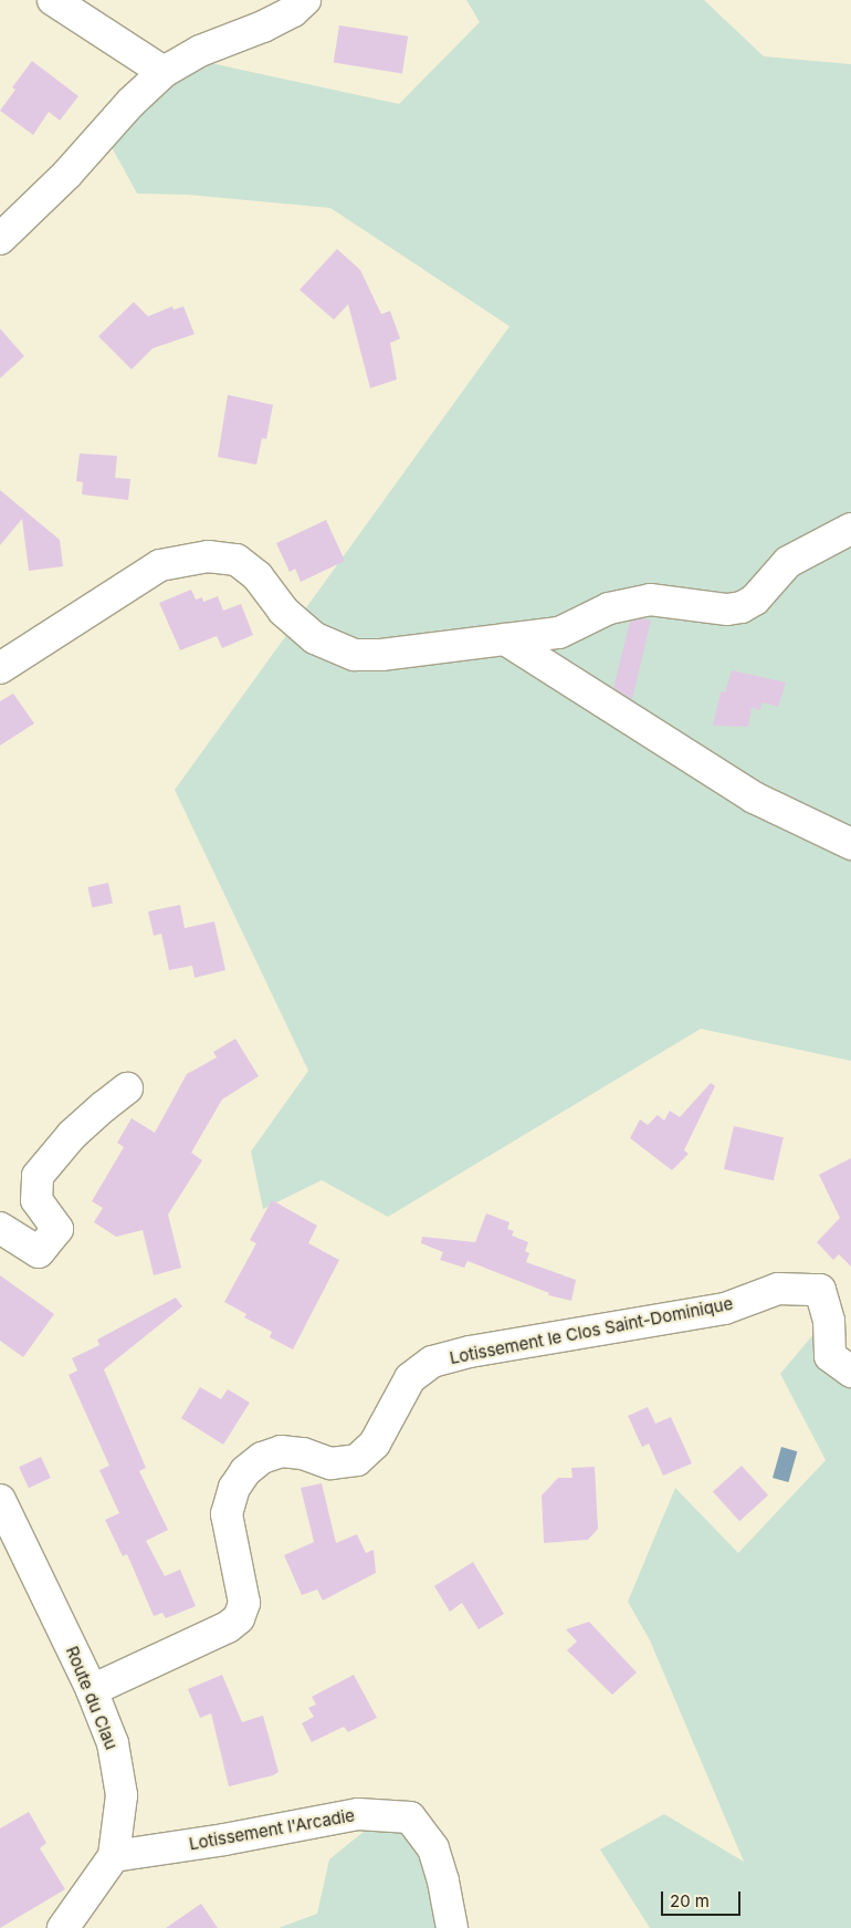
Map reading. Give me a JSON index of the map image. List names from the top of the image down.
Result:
{
  "streets": {
    "street": ["Lotissement le Clos Saint-Dominique", "Route du Clau", "Lotissement l'Arcadie"]
  },
  "crossings": [
    ["Lotissement le Clos Saint-Dominique", "Route du Clau"],
    ["Route du Clau", "Lotissement l'Arcadie"]
  ],
  "scale_bar": "20 m"
}
